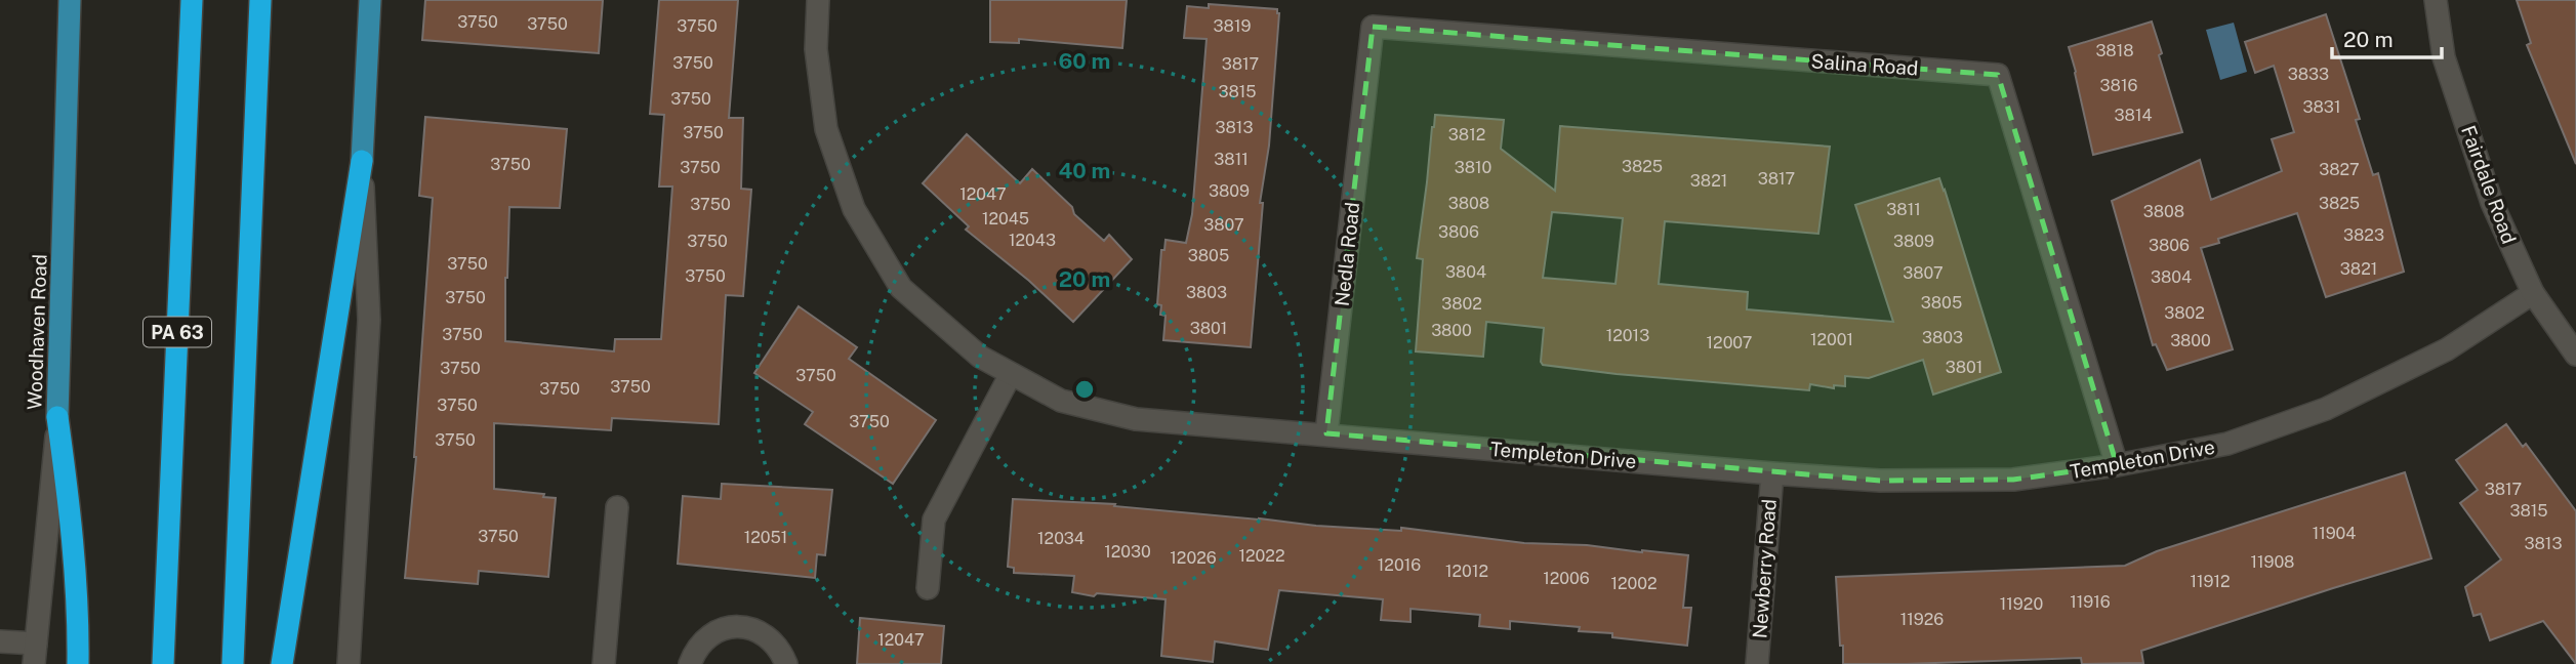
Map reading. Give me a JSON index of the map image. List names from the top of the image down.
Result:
{
  "streets": {
    "highway": ["PA 63"],
    "main road": ["Woodhaven Road"],
    "street": [
      "Salina Road",
      "Fairdale Road",
      "Nedla Road",
      "Templeton Drive",
      "Newberry Road"
    ]
  },
  "crossings": [
    ["Salina Road", "Nedla Road"],
    ["Salina Road", "Templeton Drive"],
    ["Fairdale Road", "Templeton Drive"],
    ["Nedla Road", "Templeton Drive"],
    ["Templeton Drive", "Newberry Road"]
  ],
  "house_numbers": [
    "3750",
    "3750",
    "3750",
    "3819",
    "3818",
    "3750",
    "3817",
    "3833",
    "3816",
    "3815",
    "3750",
    "3831",
    "3814",
    "3813",
    "3750",
    "3812",
    "3811",
    "3750",
    "3825",
    "3750",
    "3810",
    "3827",
    "3817",
    "3821",
    "3809",
    "12047",
    "3808",
    "3825",
    "3750",
    "3811",
    "3808",
    "12045",
    "3807",
    "3806",
    "3823",
    "12043",
    "3750",
    "3809",
    "3806",
    "3805",
    "3750",
    "3821",
    "3804",
    "3807",
    "3750",
    "3804",
    "3803",
    "3750",
    "3805",
    "3802",
    "3802",
    "3801",
    "3800",
    "3750",
    "12013",
    "3803",
    "12001",
    "3800",
    "12007",
    "3801",
    "3750",
    "3750",
    "3750",
    "3750",
    "3750",
    "3750",
    "3750",
    "3817",
    "3815",
    "11904",
    "3750",
    "12051",
    "12034",
    "3813",
    "12030",
    "12022",
    "12026",
    "11908",
    "12016",
    "12012",
    "12006",
    "11912",
    "12002",
    "11916",
    "11920",
    "11926",
    "12047"
  ],
  "scale_bar": "20 m",
  "rings": ["60 m", "40 m", "20 m"]
}
